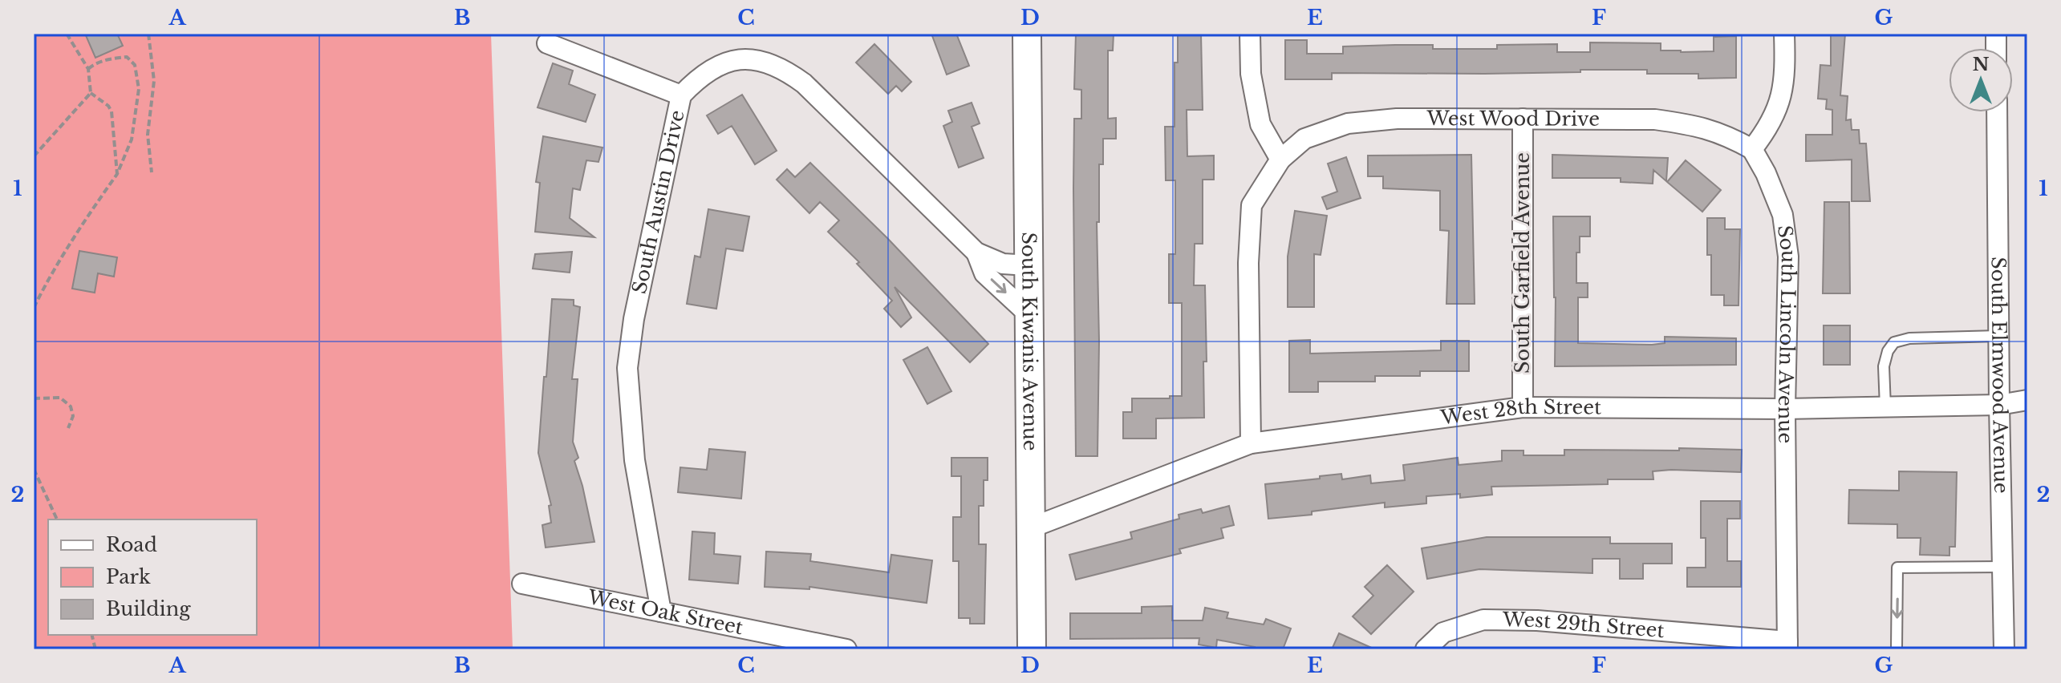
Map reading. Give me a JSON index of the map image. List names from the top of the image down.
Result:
{
  "streets": {
    "main road": ["South Kiwanis Avenue"],
    "street": [
      "West Wood Drive",
      "South Austin Drive",
      "South Garfield Avenue",
      "South Lincoln Avenue",
      "South Elmwood Avenue",
      "West 28th Street",
      "West Oak Street",
      "West 29th Street"
    ]
  },
  "crossings": [
    ["West Wood Drive", "South Garfield Avenue"],
    ["West Wood Drive", "South Lincoln Avenue"],
    ["West Wood Drive", "West 28th Street"],
    ["South Austin Drive", "South Kiwanis Avenue"],
    ["South Austin Drive", "West Oak Street"],
    ["South Garfield Avenue", "West 28th Street"],
    ["South Lincoln Avenue", "West 28th Street"],
    ["South Lincoln Avenue", "West 29th Street"],
    ["South Kiwanis Avenue", "West 28th Street"],
    ["South Elmwood Avenue", "West 28th Street"]
  ],
  "legend": ["Road", "Park", "Building"],
  "north": "top",
  "grid": {
    "columns": [
      "A",
      "B",
      "C",
      "D",
      "E",
      "F",
      "G"
    ],
    "rows": ["1", "2"]
  }
}
